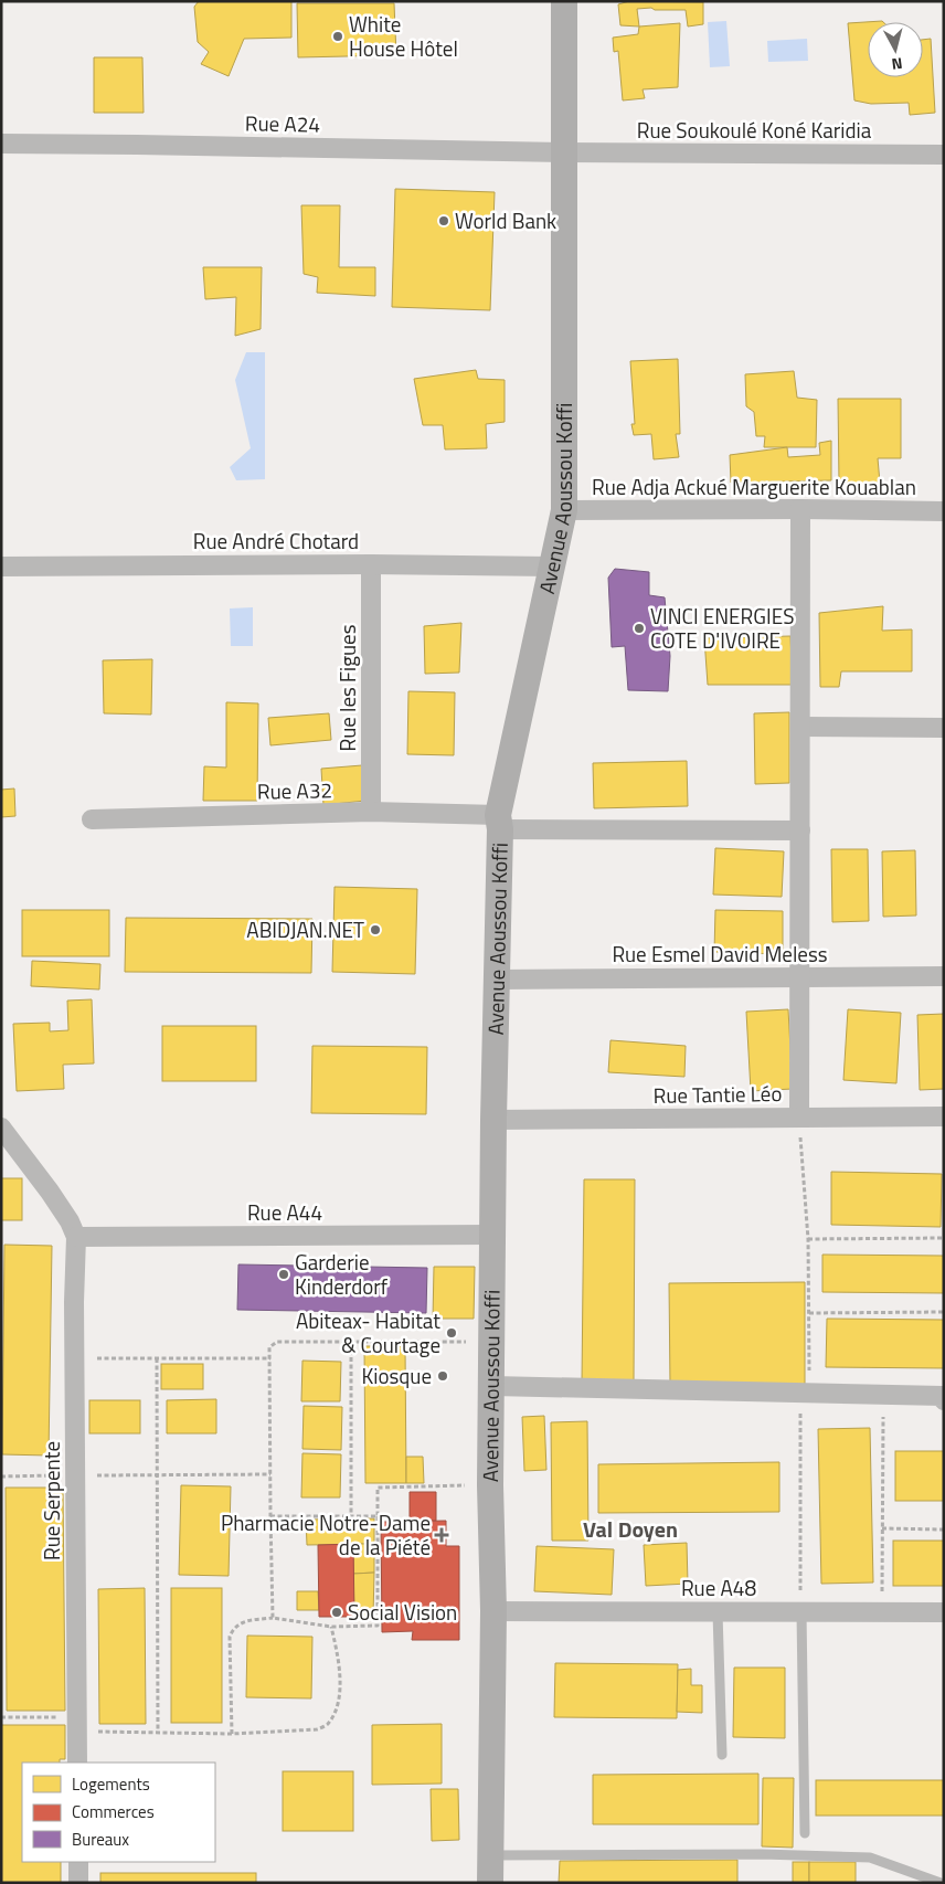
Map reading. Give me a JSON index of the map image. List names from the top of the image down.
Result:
{
  "streets": {
    "street": [
      "Rue A24",
      "Rue Soukoulé Koné Karidia",
      "Rue Adja Ackué Marguerite Kouablan",
      "Avenue Aoussou Koffi",
      "Rue André Chotard",
      "Rue les Figues",
      "Rue A32",
      "Rue Esmel David Meless",
      "Rue Tantie Léo",
      "Rue A44",
      "Rue Serpente",
      "Rue A48"
    ]
  },
  "crossings": [
    ["Rue A24", "Rue Soukoulé Koné Karidia"],
    ["Rue A24", "Avenue Aoussou Koffi"],
    ["Rue Soukoulé Koné Karidia", "Avenue Aoussou Koffi"],
    ["Rue Adja Ackué Marguerite Kouablan", "Avenue Aoussou Koffi"],
    ["Avenue Aoussou Koffi", "Rue André Chotard"],
    ["Avenue Aoussou Koffi", "Rue A32"],
    ["Avenue Aoussou Koffi", "Rue Esmel David Meless"],
    ["Avenue Aoussou Koffi", "Rue Tantie Léo"],
    ["Avenue Aoussou Koffi", "Rue A44"],
    ["Avenue Aoussou Koffi", "Rue A48"],
    ["Rue André Chotard", "Rue les Figues"],
    ["Rue les Figues", "Rue A32"],
    ["Rue A44", "Rue Serpente"]
  ],
  "districts": ["Val Doyen"],
  "places": {
    "other": [
      "White House Hôtel",
      "World Bank",
      "VINCI ENERGIES COTE D'IVOIRE",
      "ABIDJAN.NET",
      "Garderie Kinderdorf",
      "Abiteax- Habitat & Courtage",
      "Kiosque",
      "Social Vision"
    ],
    "health": ["Pharmacie Notre-Dame de la Piété"]
  },
  "legend": ["Logements", "Commerces", "Bureaux"],
  "north": "bottom"
}
